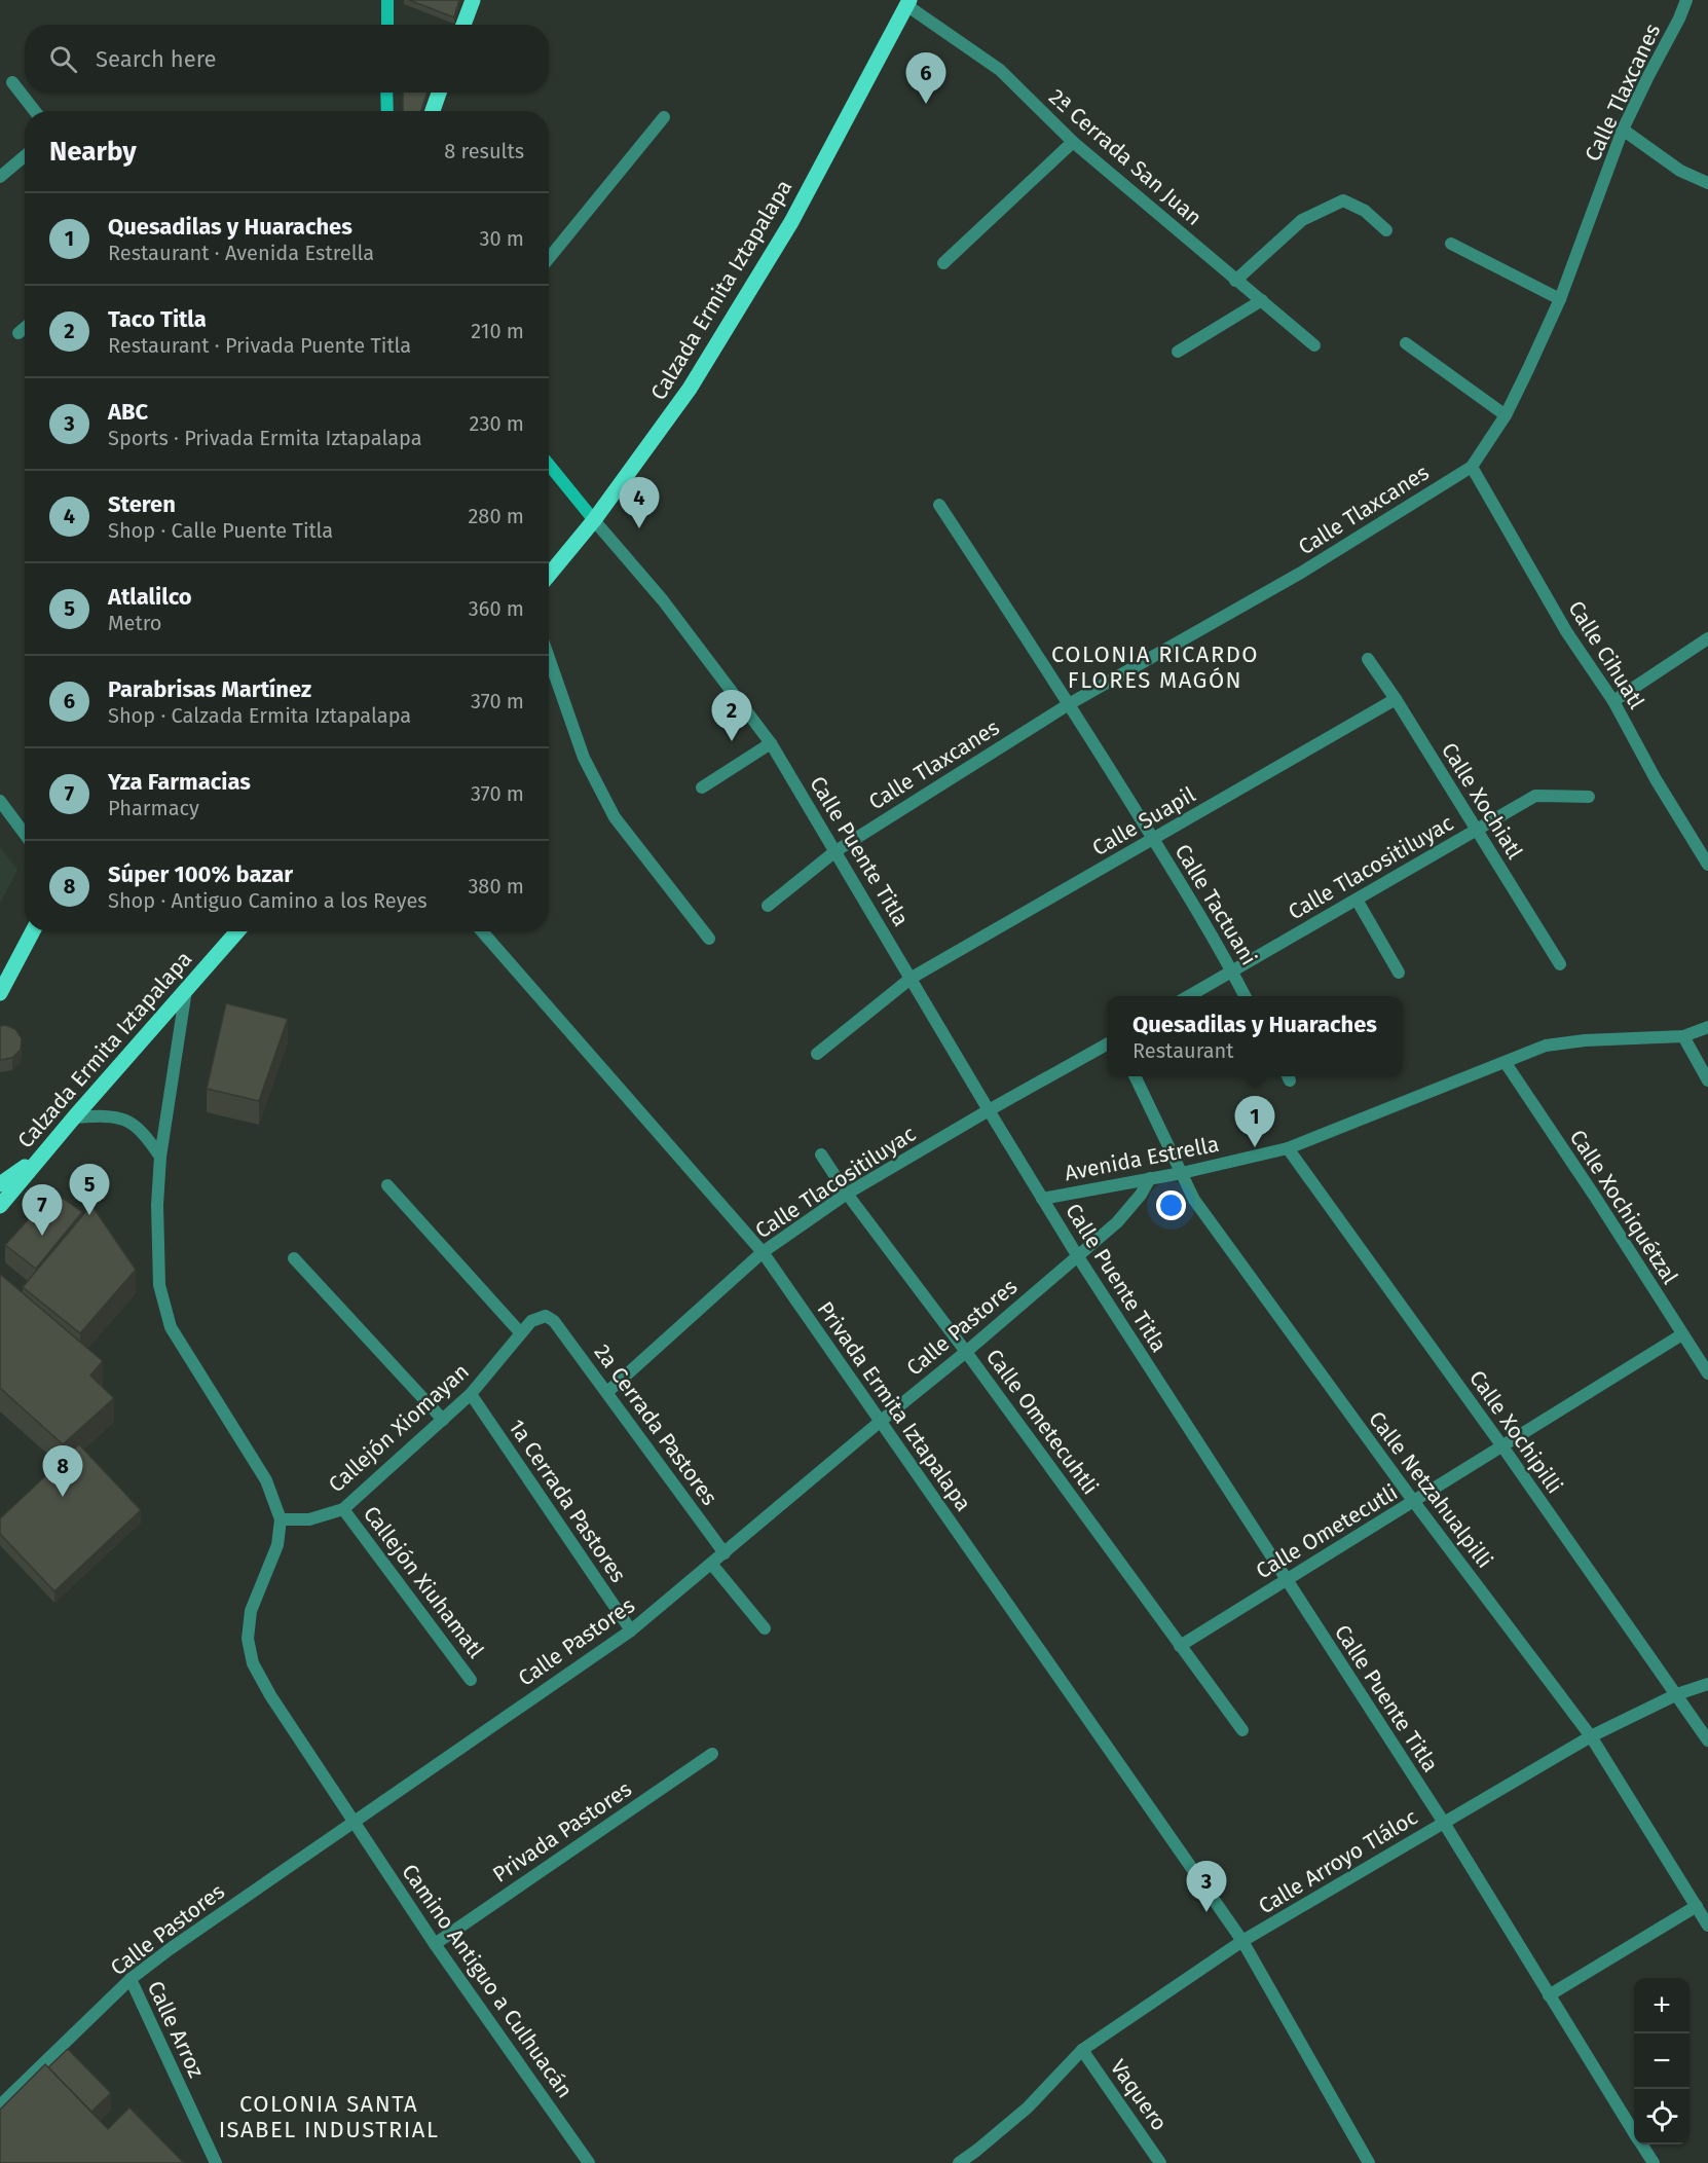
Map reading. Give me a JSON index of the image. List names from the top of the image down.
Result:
{
  "streets": {
    "main road": ["Calzada Ermita Iztapalapa"],
    "street": [
      "Calle Tlaxcanes",
      "2ª Cerrada San Juan",
      "Calle Cihuatl",
      "Calle Xochiatl",
      "Calle Suapil",
      "Calle Puente Titla",
      "Calle Tlacositiluyac",
      "Calle Tactuani",
      "Avenida Estrella",
      "Calle Xochiquétzal",
      "Calle Pastores",
      "Privada Ermita Iztapalapa",
      "Calle Ometecuhtli",
      "2a Cerrada Pastores",
      "Callejón Xiomayan",
      "Calle Xochipilli",
      "Calle Netzahualpilli",
      "1a Cerrada Pastores",
      "Calle Ometecutli",
      "Callejón Xiuhamatl",
      "Privada Pastores",
      "Calle Arroyo Tláloc",
      "Camino Antiguo a Culhuacán",
      "Calle Arroz",
      "Vaquero"
    ]
  },
  "crossings": [
    ["Calle Tlaxcanes", "Calle Cihuatl"],
    ["Calle Tlaxcanes", "Calle Puente Titla"],
    ["Calle Tlaxcanes", "Calle Tactuani"],
    ["2ª Cerrada San Juan", "Calzada Ermita Iztapalapa"],
    ["Calzada Ermita Iztapalapa", "Calle Puente Titla"],
    ["Calle Xochiatl", "Calle Suapil"],
    ["Calle Xochiatl", "Calle Tlacositiluyac"],
    ["Calle Suapil", "Calle Puente Titla"],
    ["Calle Suapil", "Calle Tactuani"],
    ["Calle Puente Titla", "Calle Tlacositiluyac"],
    ["Calle Puente Titla", "Avenida Estrella"],
    ["Calle Puente Titla", "Calle Pastores"],
    ["Calle Puente Titla", "Calle Ometecutli"],
    ["Calle Puente Titla", "Calle Arroyo Tláloc"],
    ["Calle Tlacositiluyac", "Calle Tactuani"],
    ["Calle Tlacositiluyac", "Privada Ermita Iztapalapa"],
    ["Calle Tlacositiluyac", "Calle Ometecuhtli"],
    ["Calle Tlacositiluyac", "2a Cerrada Pastores"],
    ["Avenida Estrella", "Calle Xochiquétzal"],
    ["Avenida Estrella", "Calle Pastores"],
    ["Avenida Estrella", "Calle Xochipilli"],
    ["Avenida Estrella", "Calle Netzahualpilli"],
    ["Calle Xochiquétzal", "Calle Ometecutli"],
    ["Calle Pastores", "Privada Ermita Iztapalapa"],
    ["Calle Pastores", "Calle Ometecuhtli"],
    ["Calle Pastores", "2a Cerrada Pastores"],
    ["Calle Pastores", "1a Cerrada Pastores"],
    ["Calle Pastores", "Camino Antiguo a Culhuacán"],
    ["Calle Pastores", "Calle Arroz"],
    ["Privada Ermita Iztapalapa", "Calle Arroyo Tláloc"],
    ["Calle Ometecuhtli", "Calle Ometecutli"],
    ["2a Cerrada Pastores", "Callejón Xiomayan"],
    ["Callejón Xiomayan", "1a Cerrada Pastores"],
    ["Callejón Xiomayan", "Callejón Xiuhamatl"],
    ["Callejón Xiomayan", "Camino Antiguo a Culhuacán"],
    ["Calle Xochipilli", "Calle Ometecutli"],
    ["Calle Xochipilli", "Calle Arroyo Tláloc"],
    ["Calle Netzahualpilli", "Calle Ometecutli"],
    ["Calle Netzahualpilli", "Calle Arroyo Tláloc"],
    ["Privada Pastores", "Camino Antiguo a Culhuacán"],
    ["Calle Arroyo Tláloc", "Vaquero"]
  ],
  "districts": ["COLONIA RICARDO FLORES MAGÓN", "COLONIA SANTA ISABEL INDUSTRIAL"],
  "page": {
    "search": "Search here",
    "pins": [
      "6",
      "4",
      "2",
      "1",
      "5",
      "7",
      "8",
      "3"
    ],
    "heading": ["Nearby", "8 results"],
    "list": [
      {
        "mark": "1",
        "name": "Quesadilas y Huaraches",
        "note": "Restaurant · Avenida Estrella",
        "value": "30 m"
      },
      {
        "mark": "2",
        "name": "Taco Titla",
        "note": "Restaurant · Privada Puente Titla",
        "value": "210 m"
      },
      {
        "mark": "3",
        "name": "ABC",
        "note": "Sports · Privada Ermita Iztapalapa",
        "value": "230 m"
      },
      {
        "mark": "4",
        "name": "Steren",
        "note": "Shop · Calle Puente Titla",
        "value": "280 m"
      },
      {
        "mark": "5",
        "name": "Atlalilco",
        "note": "Metro",
        "value": "360 m"
      },
      {
        "mark": "6",
        "name": "Parabrisas Martínez",
        "note": "Shop · Calzada Ermita Iztapalapa",
        "value": "370 m"
      },
      {
        "mark": "7",
        "name": "Yza Farmacias",
        "note": "Pharmacy",
        "value": "370 m"
      },
      {
        "mark": "8",
        "name": "Súper 100% bazar",
        "note": "Shop · Antiguo Camino a los Reyes",
        "value": "380 m"
      }
    ],
    "popup": ["Quesadilas y Huaraches", "Restaurant"],
    "map_buttons": ["+", "−"]
  }
}
